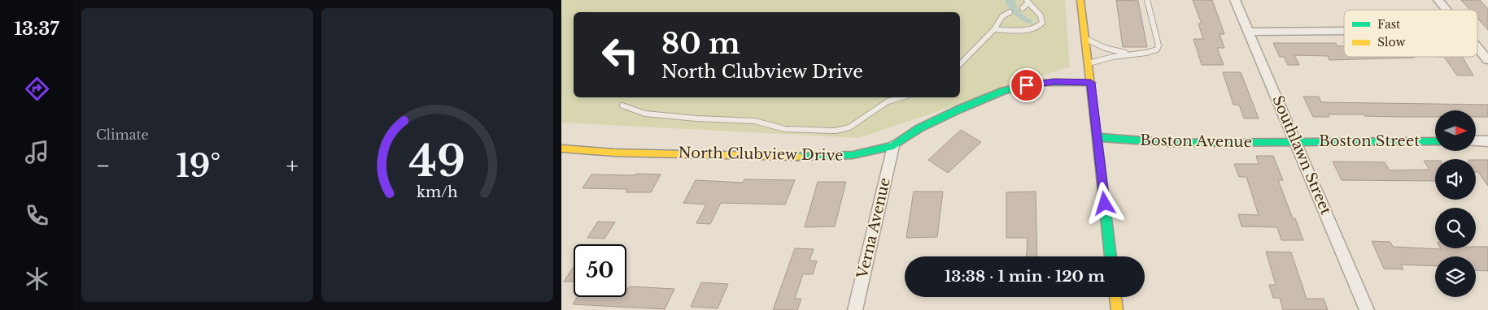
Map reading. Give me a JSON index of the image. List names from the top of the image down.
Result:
{
  "streets": {
    "street": [
      "Boston Avenue",
      "Boston Street",
      "North Clubview Drive",
      "Southlawn Street",
      "Verna Avenue"
    ]
  },
  "crossings": [
    ["Boston Avenue", "Boston Street"],
    ["Boston Avenue", "Southlawn Street"],
    ["Boston Street", "Southlawn Street"],
    ["North Clubview Drive", "Verna Avenue"]
  ],
  "legend": ["Fast", "Slow"],
  "north": "right",
  "page": {
    "tabs": "13:37",
    "tile": "Climate",
    "turn": ["80 m", "North Clubview Drive"],
    "heat": ["−", "19°", "+"],
    "limit": "50",
    "trip": "13:38 · 1 min · 120 m",
    "gauge": ["49", "km/h"]
  }
}
